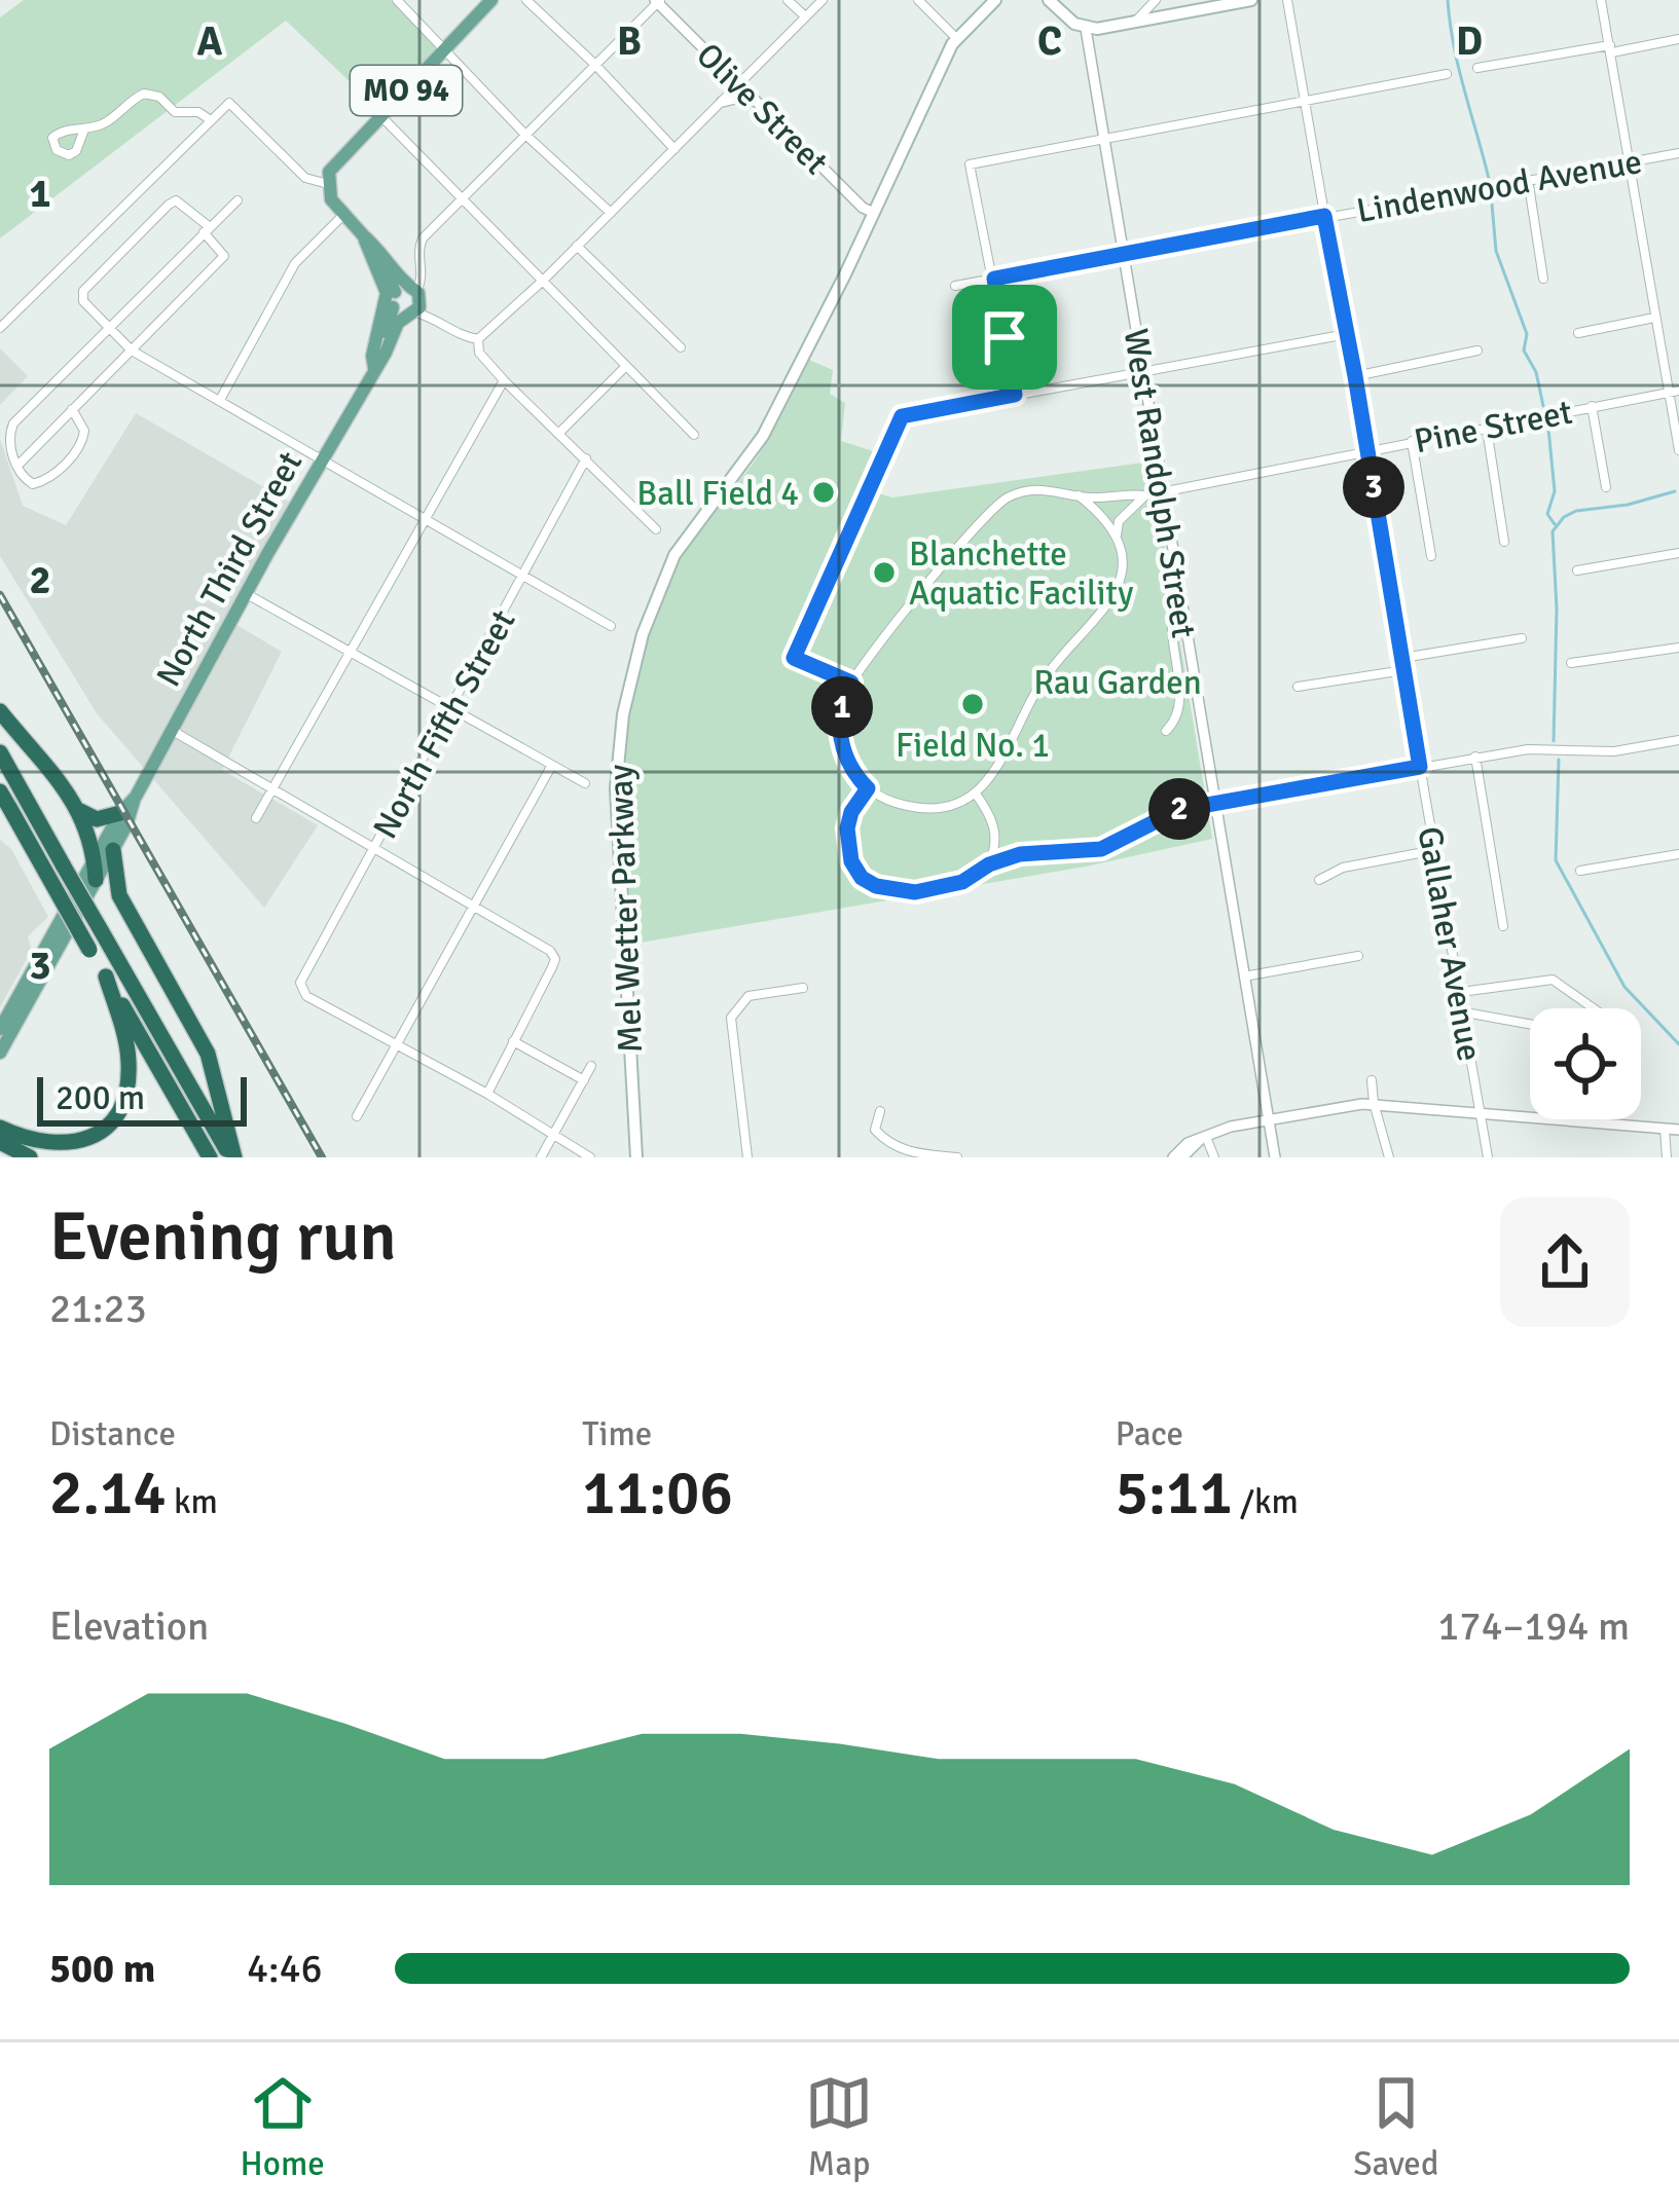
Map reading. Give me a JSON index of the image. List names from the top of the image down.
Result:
{
  "streets": {
    "main road": ["MO 94", "North Third Street", "Mel Wetter Parkway"],
    "street": [
      "Olive Street",
      "Lindenwood Avenue",
      "Pine Street",
      "West Randolph Street",
      "North Fifth Street",
      "Gallaher Avenue"
    ]
  },
  "crossings": [
    ["Olive Street", "North Third Street"],
    ["Olive Street", "Mel Wetter Parkway"],
    ["Lindenwood Avenue", "West Randolph Street"],
    ["Lindenwood Avenue", "Gallaher Avenue"],
    ["Pine Street", "West Randolph Street"],
    ["Pine Street", "Gallaher Avenue"]
  ],
  "parks": ["Rau Garden"],
  "places": ["Ball Field 4", "Blanchette Aquatic Facility", "Field No. 1"],
  "scale_bar": "200 m",
  "page": {
    "pins": ["3", "1", "2"],
    "scale": "200 m",
    "heading": ["Evening run", "21:23"],
    "stats": [
      ["Distance", "2.14 km"],
      ["Time", "11:06"],
      ["Pace", "5:11 /km"]
    ],
    "chart": ["Elevation", "174–194 m"],
    "list": [
      {
        "name": "500 m",
        "note": "4:46"
      }
    ],
    "tabs": ["Home", "Map", "Saved"]
  },
  "grid": {
    "columns": [
      "A",
      "B",
      "C",
      "D"
    ],
    "rows": ["1", "2", "3"]
  }
}
